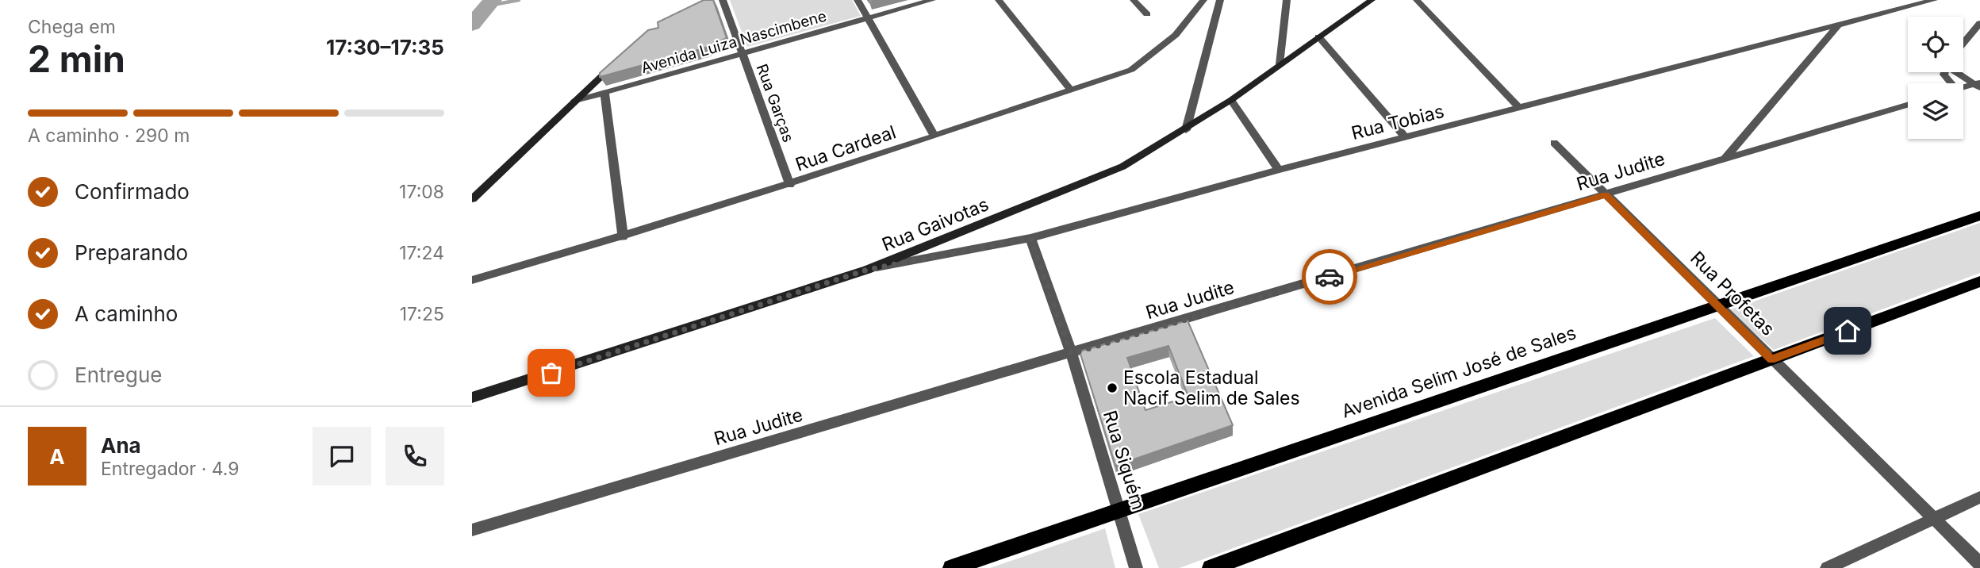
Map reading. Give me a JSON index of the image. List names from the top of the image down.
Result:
{
  "streets": {
    "main road": ["Avenida Selim José de Sales"],
    "street": [
      "Avenida Luiza Nascimbene",
      "Rua Garças",
      "Rua Tobias",
      "Rua Cardeal",
      "Rua Judite",
      "Rua Gaivotas",
      "Rua Profetas",
      "Rua Siquém"
    ]
  },
  "crossings": [
    ["Avenida Luiza Nascimbene", "Rua Garças"],
    ["Rua Garças", "Rua Cardeal"],
    ["Rua Tobias", "Rua Gaivotas"],
    ["Rua Tobias", "Rua Siquém"],
    ["Rua Judite", "Rua Profetas"],
    ["Rua Judite", "Rua Siquém"],
    ["Rua Profetas", "Avenida Selim José de Sales"],
    ["Avenida Selim José de Sales", "Rua Siquém"]
  ],
  "places": ["Escola Estadual Nacif Selim de Sales"],
  "page": {
    "heading": ["2 min", "Chega em", "17:30–17:35"],
    "panel": ["Ana", "Entregador · 4.9"],
    "bar": "A caminho · 290 m",
    "list": [
      ["Confirmado", "17:08"],
      ["Preparando", "17:24"],
      ["A caminho", "17:25"],
      "Entregue"
    ],
    "round": "A"
  }
}
